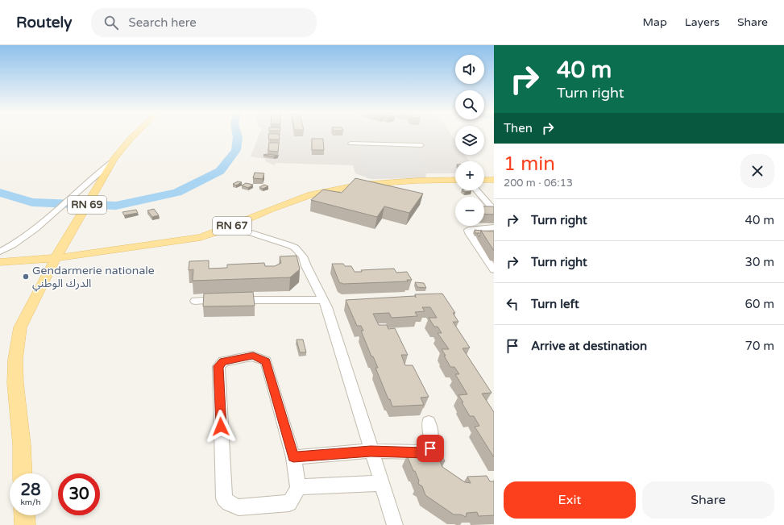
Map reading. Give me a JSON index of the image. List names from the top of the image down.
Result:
{
  "streets": {
    "main road": ["RN 69", "RN 67"]
  },
  "crossings": [
    ["RN 69", "RN 67"]
  ],
  "places": ["Gendarmerie nationale الدرك الوطني"],
  "page": {
    "header": "Routely",
    "search": "Search here",
    "nav": ["Map", "Layers", "Share"],
    "turn": ["40 m", "Turn right"],
    "map_buttons": ["+", "−"],
    "then": "Then",
    "heading": ["1 min", "200 m · 06:13"],
    "list": [
      {
        "name": "Turn right",
        "value": "40 m"
      },
      {
        "name": "Turn right",
        "value": "30 m"
      },
      {
        "name": "Turn left",
        "value": "60 m"
      },
      {
        "name": "Arrive at destination",
        "value": "70 m"
      }
    ],
    "speed": "28 km/h",
    "limit": "30",
    "buttons": ["Exit", "Share"]
  }
}
